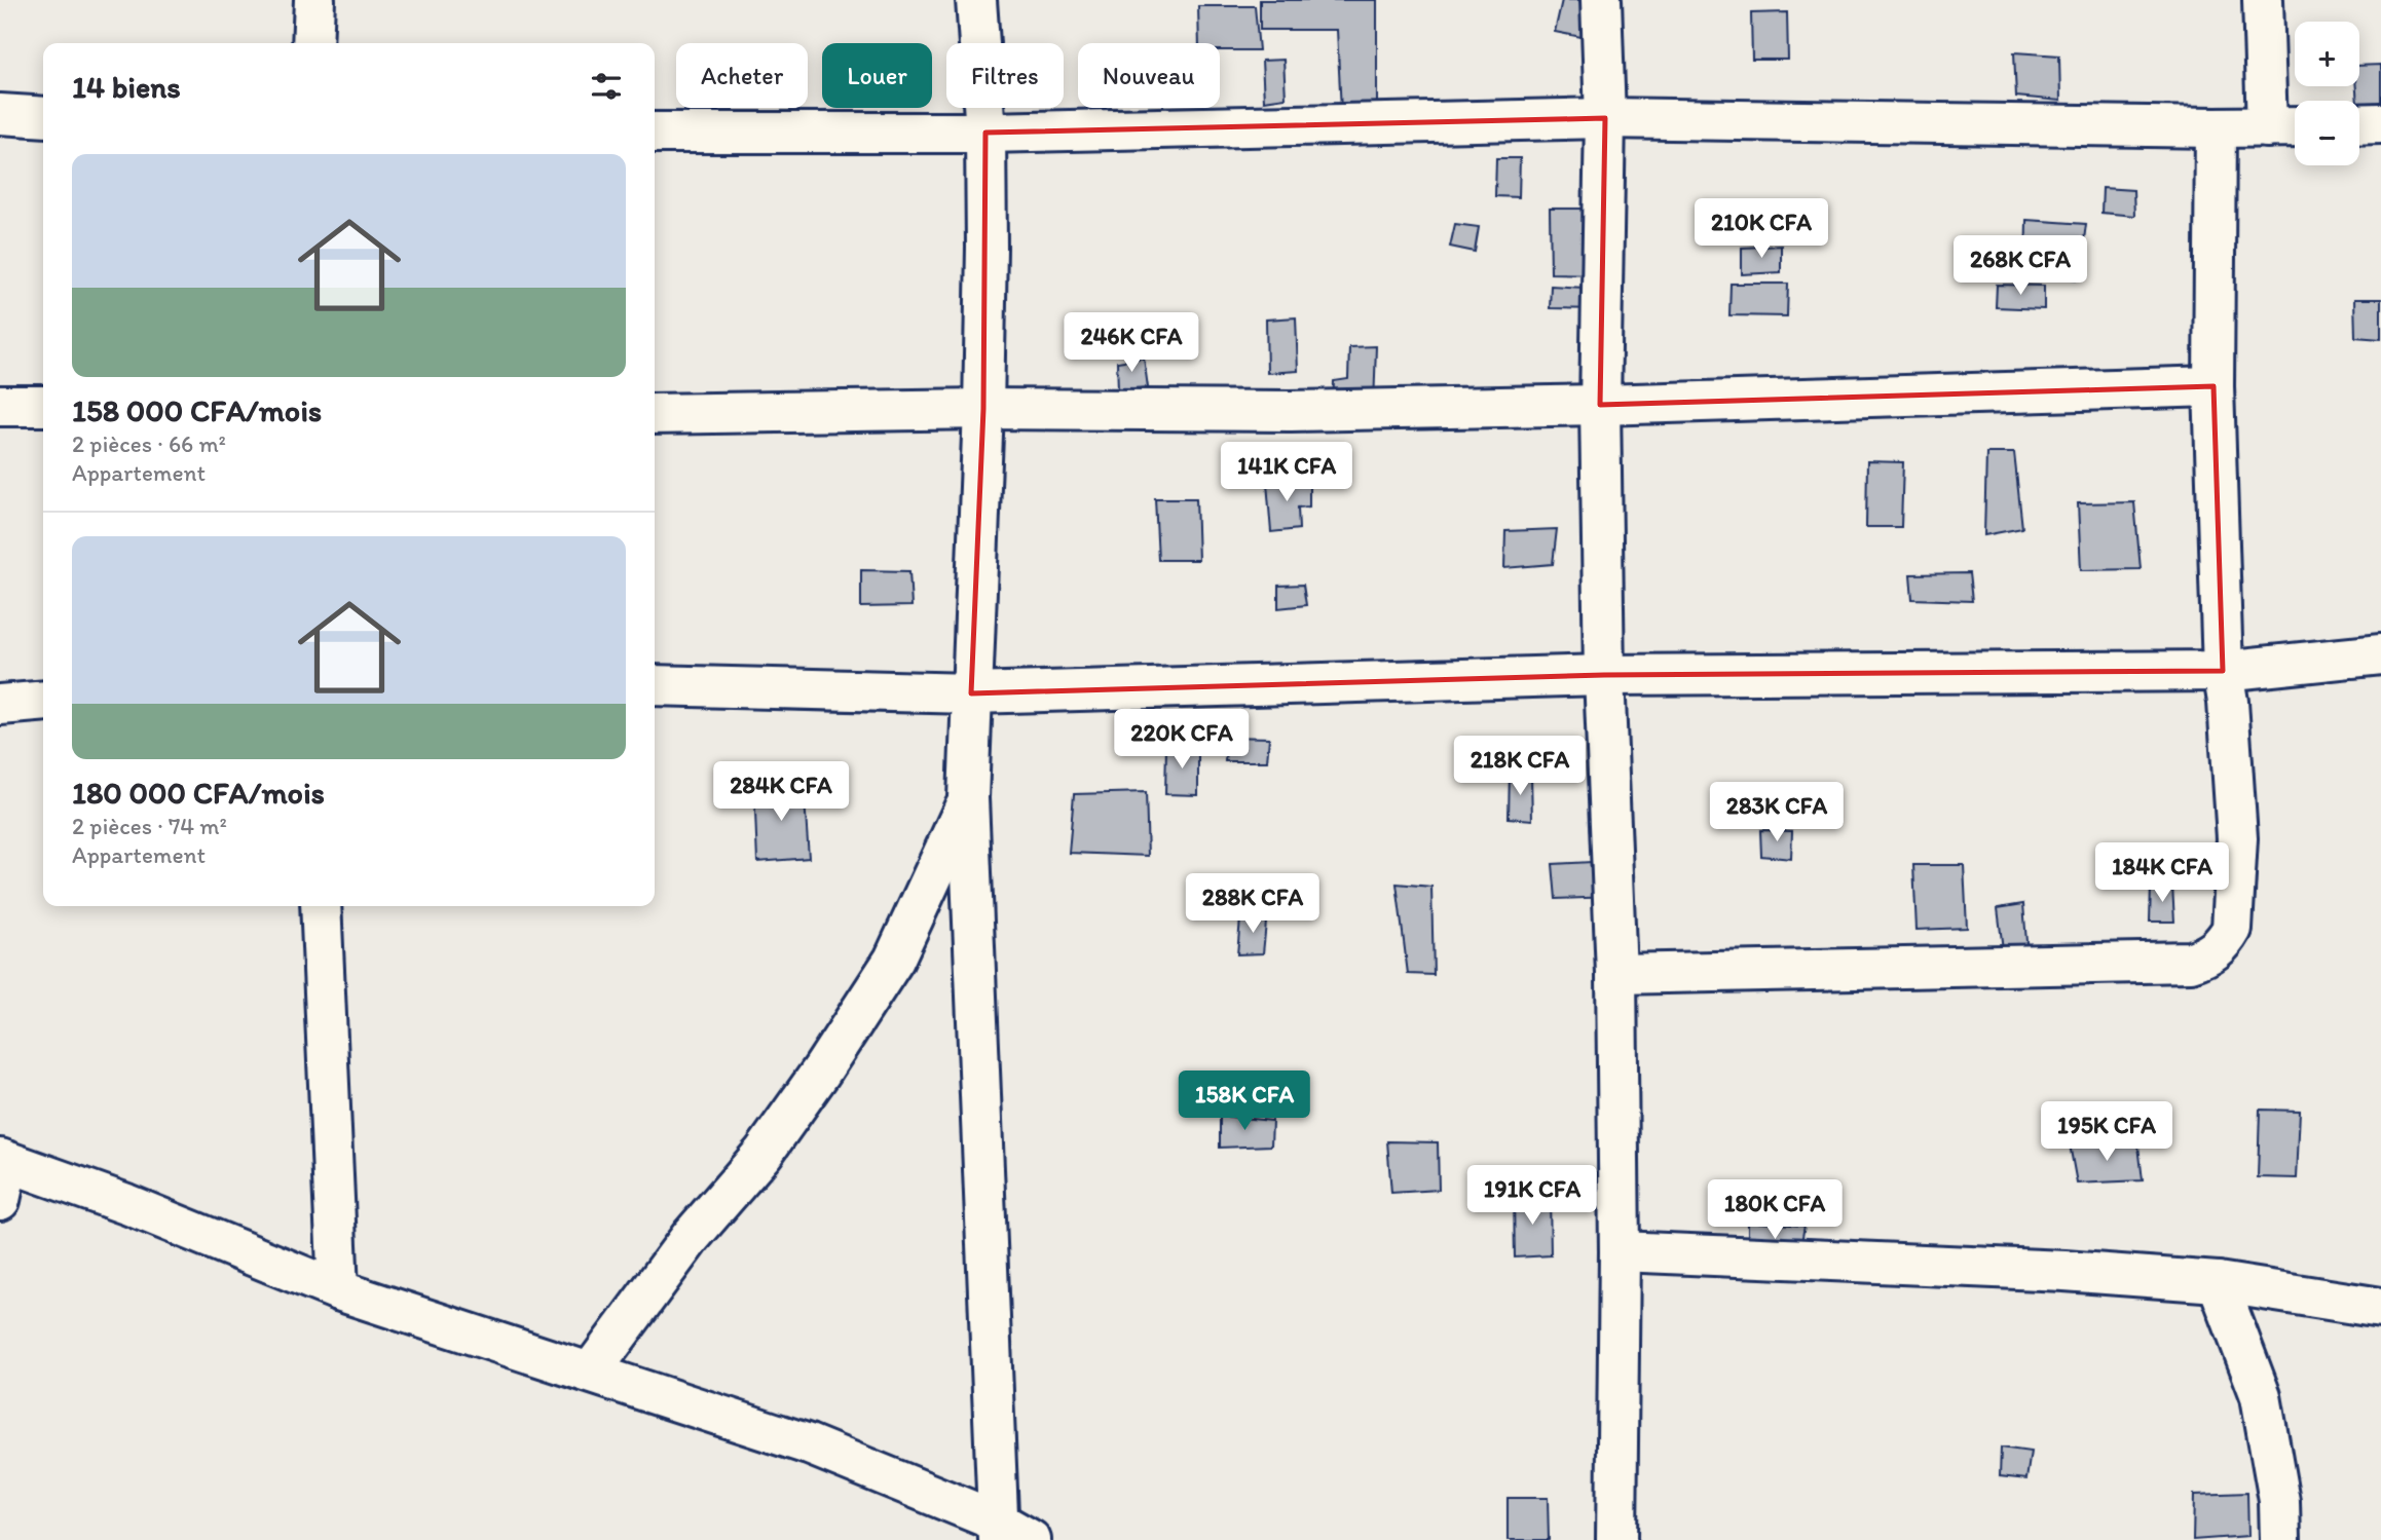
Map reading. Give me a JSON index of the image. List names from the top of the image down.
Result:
{
  "page": {
    "map_buttons": ["+", "−"],
    "chip": [
      "Acheter",
      "Louer",
      "Filtres",
      "Nouveau"
    ],
    "heading": "14 biens",
    "list": [
      {
        "name": "158 000 CFA/mois",
        "note": "2 pièces · 66 m² · Appartement"
      },
      {
        "name": "180 000 CFA/mois",
        "note": "2 pièces · 74 m² · Appartement"
      }
    ],
    "price": [
      "210K CFA",
      "268K CFA",
      "246K CFA",
      "141K CFA",
      "220K CFA",
      "218K CFA",
      "284K CFA",
      "283K CFA",
      "184K CFA",
      "288K CFA",
      "158K CFA",
      "195K CFA",
      "191K CFA",
      "180K CFA"
    ]
  }
}
